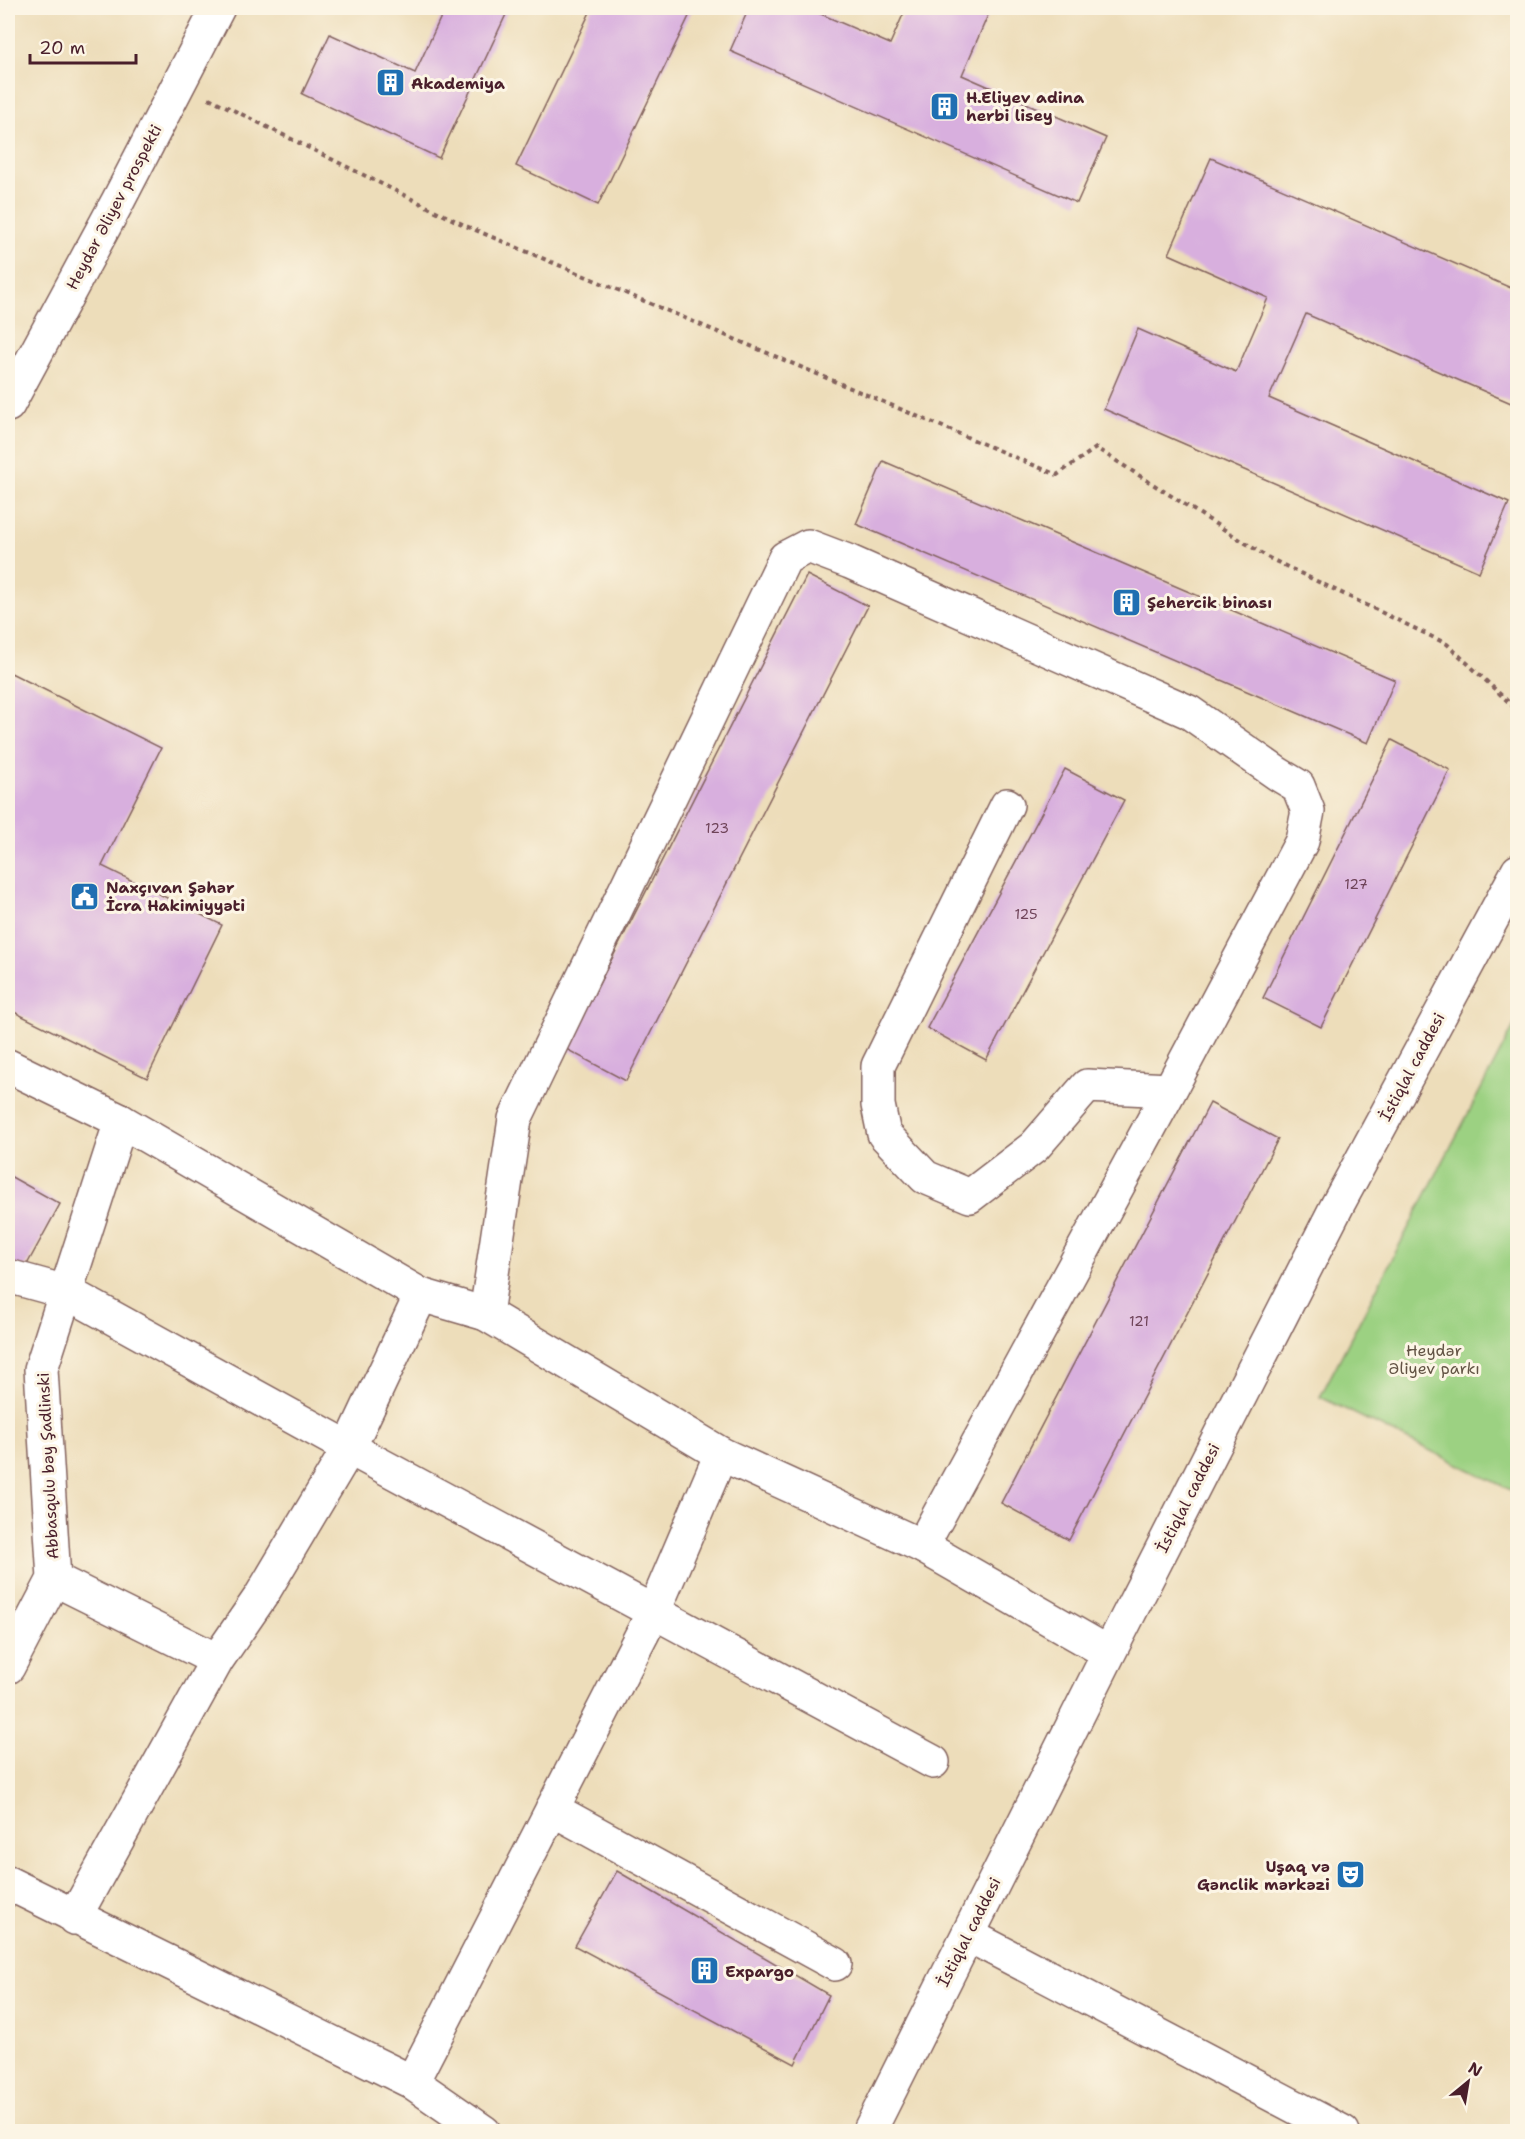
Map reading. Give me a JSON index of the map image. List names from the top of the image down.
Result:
{
  "streets": {
    "street": ["Heydər Əliyev prospekti", "İstiqlal caddesi", "Abbasqulu bəy Şadlinski"]
  },
  "parks": ["Heydər Əliyev parkı"],
  "places": {
    "building": [
      "Akademiya",
      "H.Eliyev adina herbi lisey",
      "Şehercik binası",
      "Expargo"
    ],
    "public building": ["Naxçıvan Şəhər İcra Hakimiyyəti"],
    "theatre": ["Uşaq və Gənclik mərkəzi"]
  },
  "house_numbers": [
    "123",
    "127",
    "125",
    "121"
  ],
  "scale_bar": "20 m",
  "north": "top right"
}
